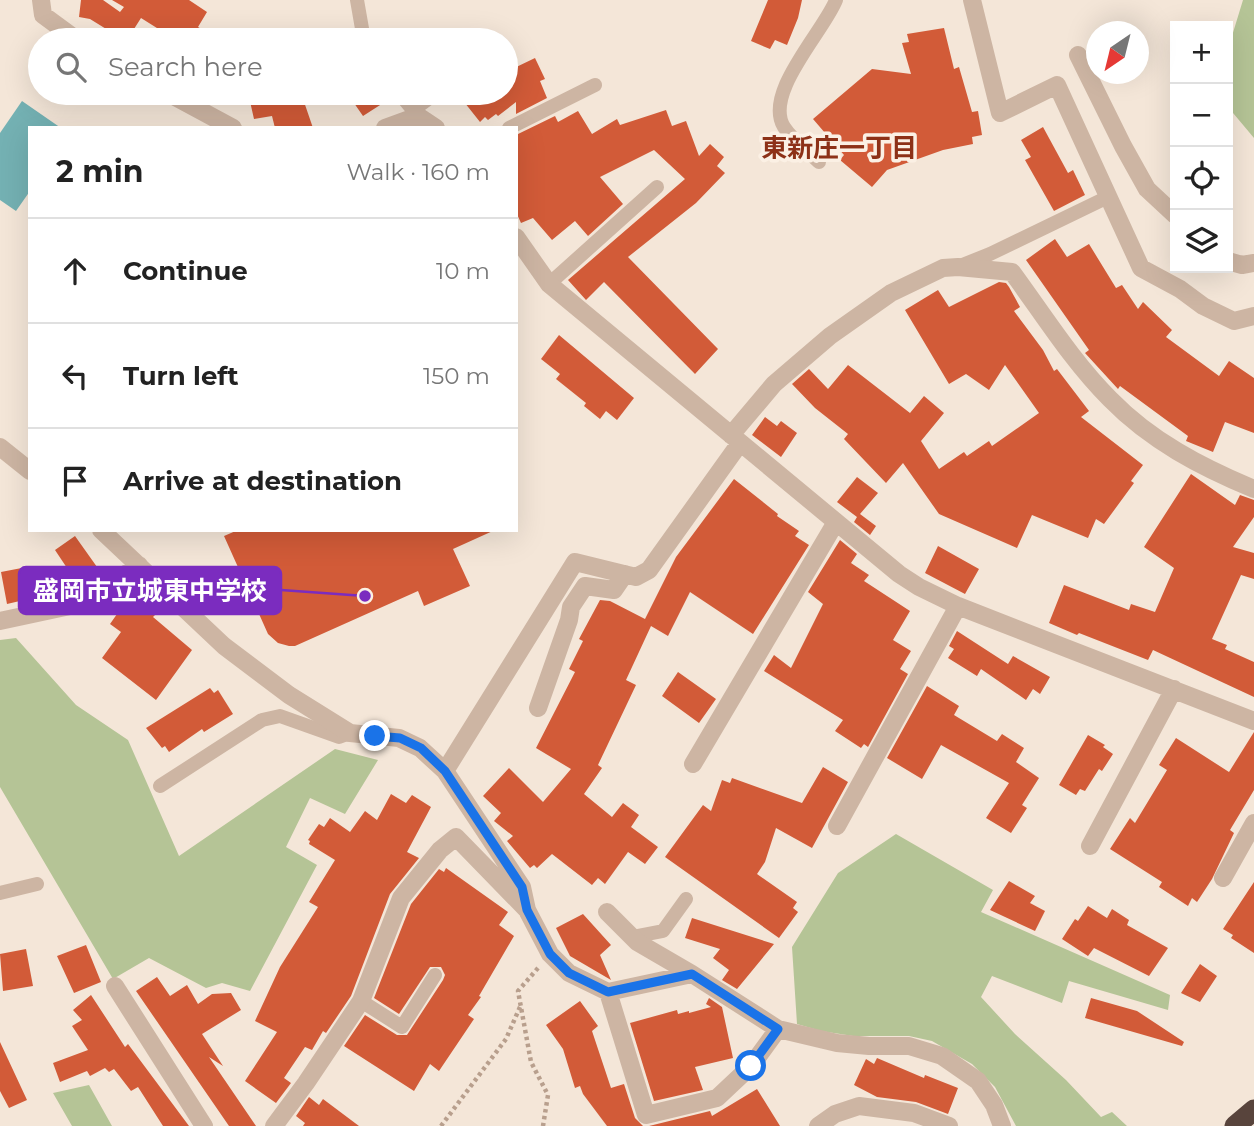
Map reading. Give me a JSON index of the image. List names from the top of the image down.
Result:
{
  "districts": ["東新庄一丁目"],
  "places": ["盛岡市立城東中学校"],
  "north": "bottom left",
  "page": {
    "map_buttons": ["+", "−"],
    "search": "Search here",
    "heading": ["2 min", "Walk · 160 m"],
    "list": [
      ["Continue", "10 m"],
      ["Turn left", "150 m"],
      "Arrive at destination"
    ]
  }
}
